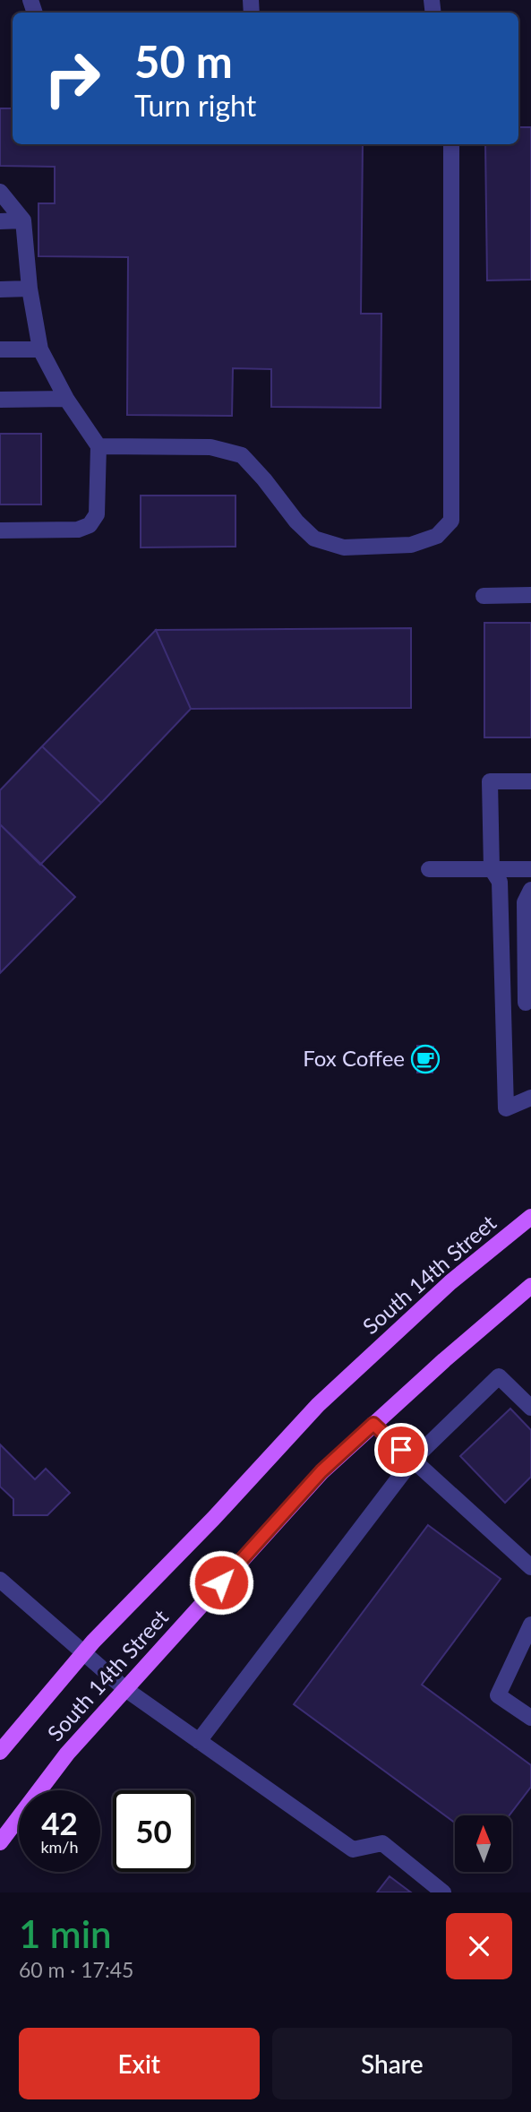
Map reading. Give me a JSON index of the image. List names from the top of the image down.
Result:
{
  "streets": {
    "main road": ["South 14th Street"]
  },
  "places": {
    "cafe": ["Fox Coffee"]
  },
  "north": "top",
  "page": {
    "turn": ["50 m", "Turn right"],
    "speed": "42 km/h",
    "limit": "50",
    "heading": ["1 min", "60 m · 17:45"],
    "buttons": ["Exit", "Share"]
  }
}
